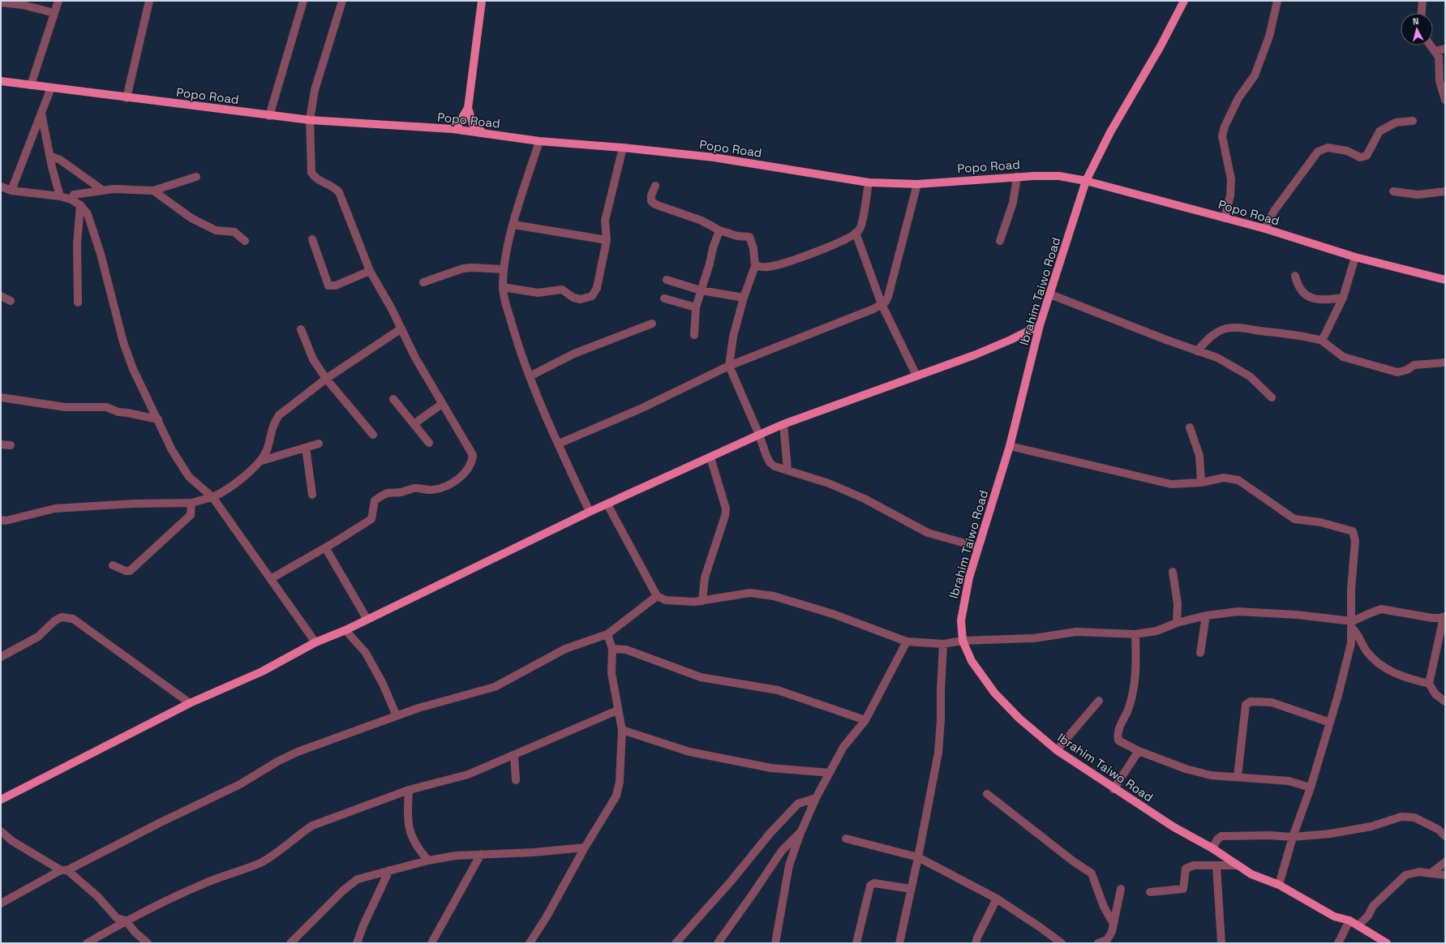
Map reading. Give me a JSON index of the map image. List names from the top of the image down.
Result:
{
  "streets": {
    "main road": ["Popo Road", "Ibrahim Taiwo Road"]
  },
  "crossings": [
    ["Popo Road", "Ibrahim Taiwo Road"]
  ],
  "north": "top"
}
